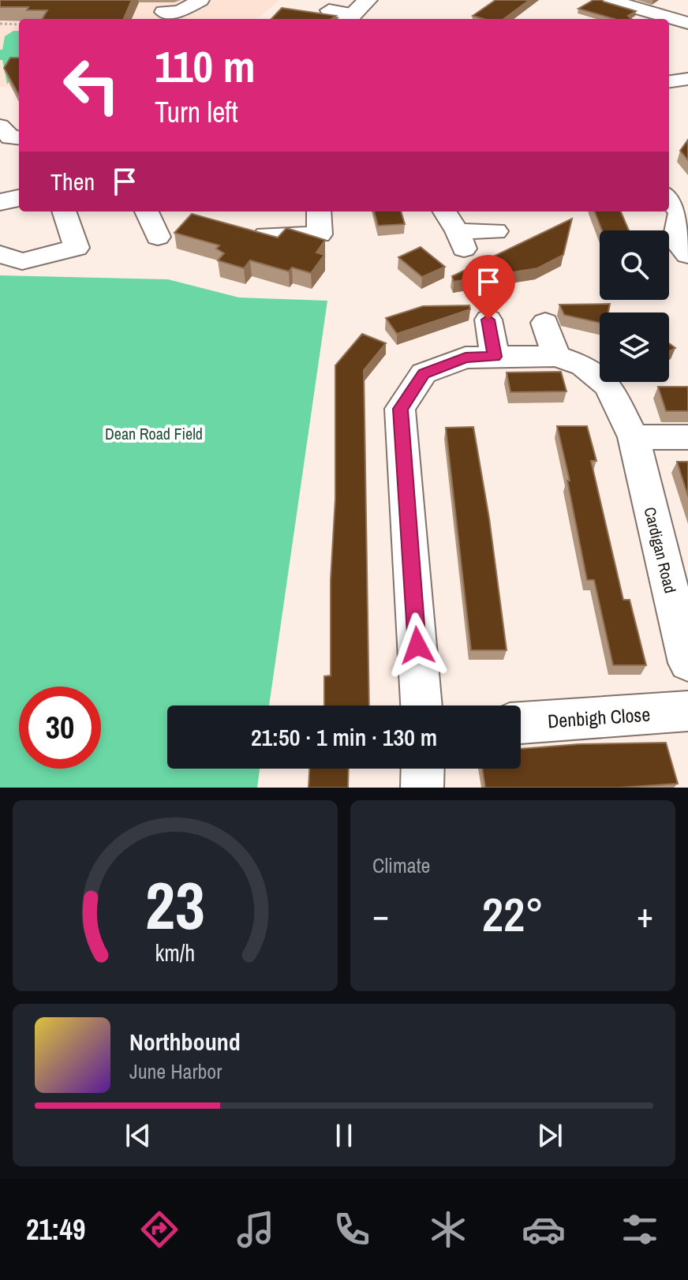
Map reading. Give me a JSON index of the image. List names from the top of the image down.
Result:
{
  "streets": {
    "street": ["Cardigan Road", "Denbigh Close"]
  },
  "parks": ["Dean Road Field"],
  "page": {
    "turn": ["110 m", "Turn left"],
    "then": "Then",
    "limit": "30",
    "trip": "21:50 · 1 min · 130 m",
    "tile": "Climate",
    "heat": ["−", "22°", "+"],
    "song": ["Northbound", "June Harbor"],
    "tabs": "21:49",
    "gauge": ["23", "km/h"]
  }
}
